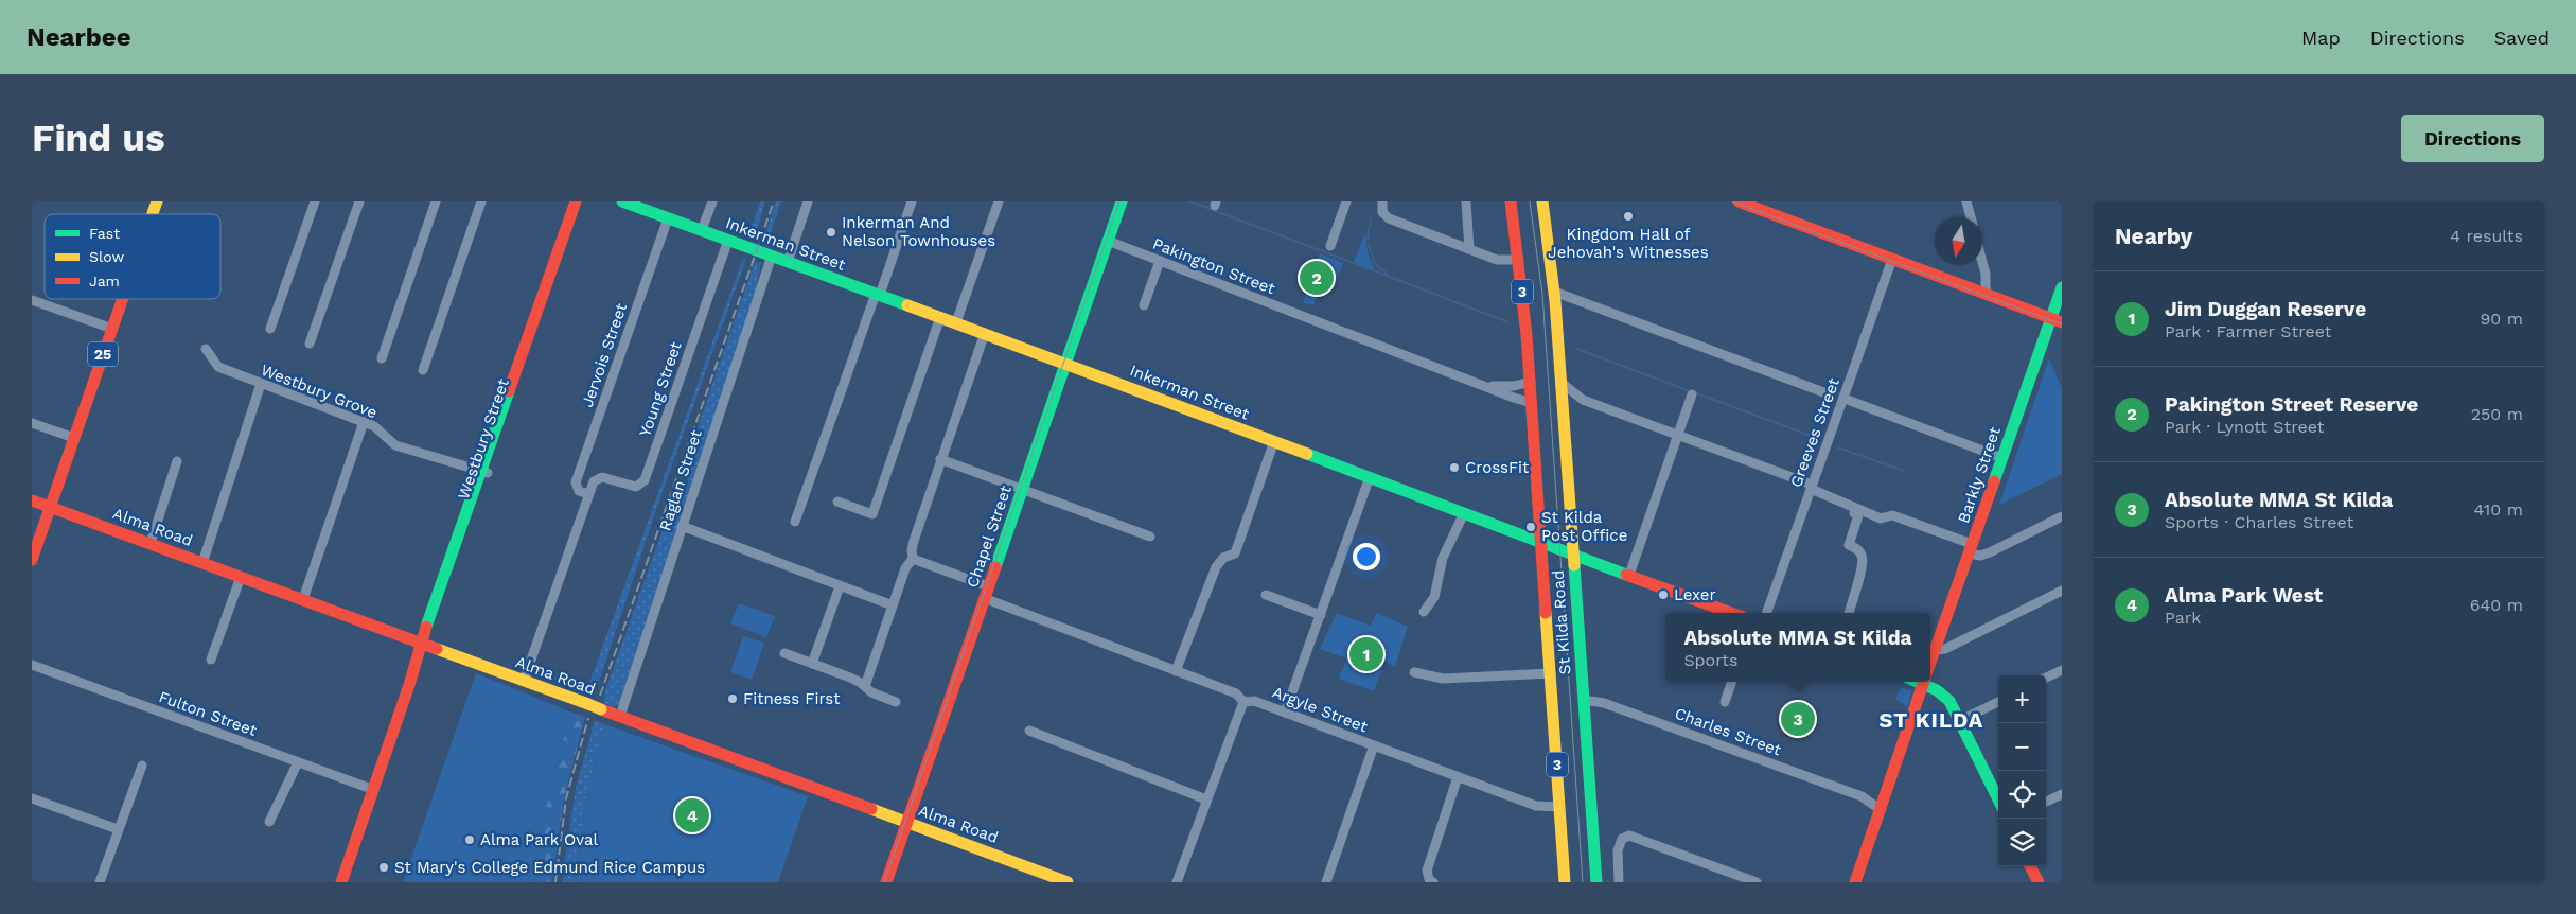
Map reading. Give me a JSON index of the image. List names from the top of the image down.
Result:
{
  "streets": {
    "main road": [
      "Inkerman Street",
      "3",
      "25",
      "Westbury Street",
      "Barkly Street",
      "Alma Road",
      "Chapel Street",
      "St Kilda Road"
    ],
    "street": [
      "Pakington Street",
      "Jervois Street",
      "Young Street",
      "Westbury Grove",
      "Greeves Street",
      "Raglan Street",
      "Argyle Street",
      "Fulton Street",
      "Charles Street"
    ]
  },
  "crossings": [
    ["Inkerman Street", "Jervois Street"],
    ["Inkerman Street", "Young Street"],
    ["Inkerman Street", "Raglan Street"],
    ["Inkerman Street", "Chapel Street"],
    ["Inkerman Street", "St Kilda Road"],
    ["Pakington Street", "Chapel Street"],
    ["Pakington Street", "St Kilda Road"],
    ["25", "Alma Road"],
    ["Jervois Street", "Young Street"],
    ["Westbury Grove", "Westbury Street"],
    ["Westbury Street", "Alma Road"],
    ["Westbury Street", "Fulton Street"],
    ["Barkly Street", "Charles Street"],
    ["Raglan Street", "Alma Road"],
    ["Alma Road", "Chapel Street"],
    ["Chapel Street", "Argyle Street"],
    ["St Kilda Road", "Argyle Street"],
    ["St Kilda Road", "Charles Street"]
  ],
  "districts": ["ST KILDA"],
  "places": [
    "Kingdom Hall of Jehovah's Witnesses",
    "Inkerman And Nelson Townhouses",
    "CrossFit",
    "St Kilda Post Office",
    "Lexer",
    "Fitness First",
    "Alma Park Oval",
    "St Mary's College Edmund Rice Campus"
  ],
  "legend": ["Fast", "Slow", "Jam"],
  "north": "bottom",
  "page": {
    "header": "Nearbee",
    "nav": ["Map", "Directions", "Saved"],
    "buttons": "Directions",
    "title": "Find us",
    "heading": ["Nearby", "4 results"],
    "pins": [
      "2",
      "1",
      "3",
      "4"
    ],
    "list": [
      {
        "mark": "1",
        "name": "Jim Duggan Reserve",
        "note": "Park · Farmer Street",
        "value": "90 m"
      },
      {
        "mark": "2",
        "name": "Pakington Street Reserve",
        "note": "Park · Lynott Street",
        "value": "250 m"
      },
      {
        "mark": "3",
        "name": "Absolute MMA St Kilda",
        "note": "Sports · Charles Street",
        "value": "410 m"
      },
      {
        "mark": "4",
        "name": "Alma Park West",
        "note": "Park",
        "value": "640 m"
      }
    ],
    "popup": ["Absolute MMA St Kilda", "Sports"],
    "map_buttons": ["+", "−"]
  }
}
